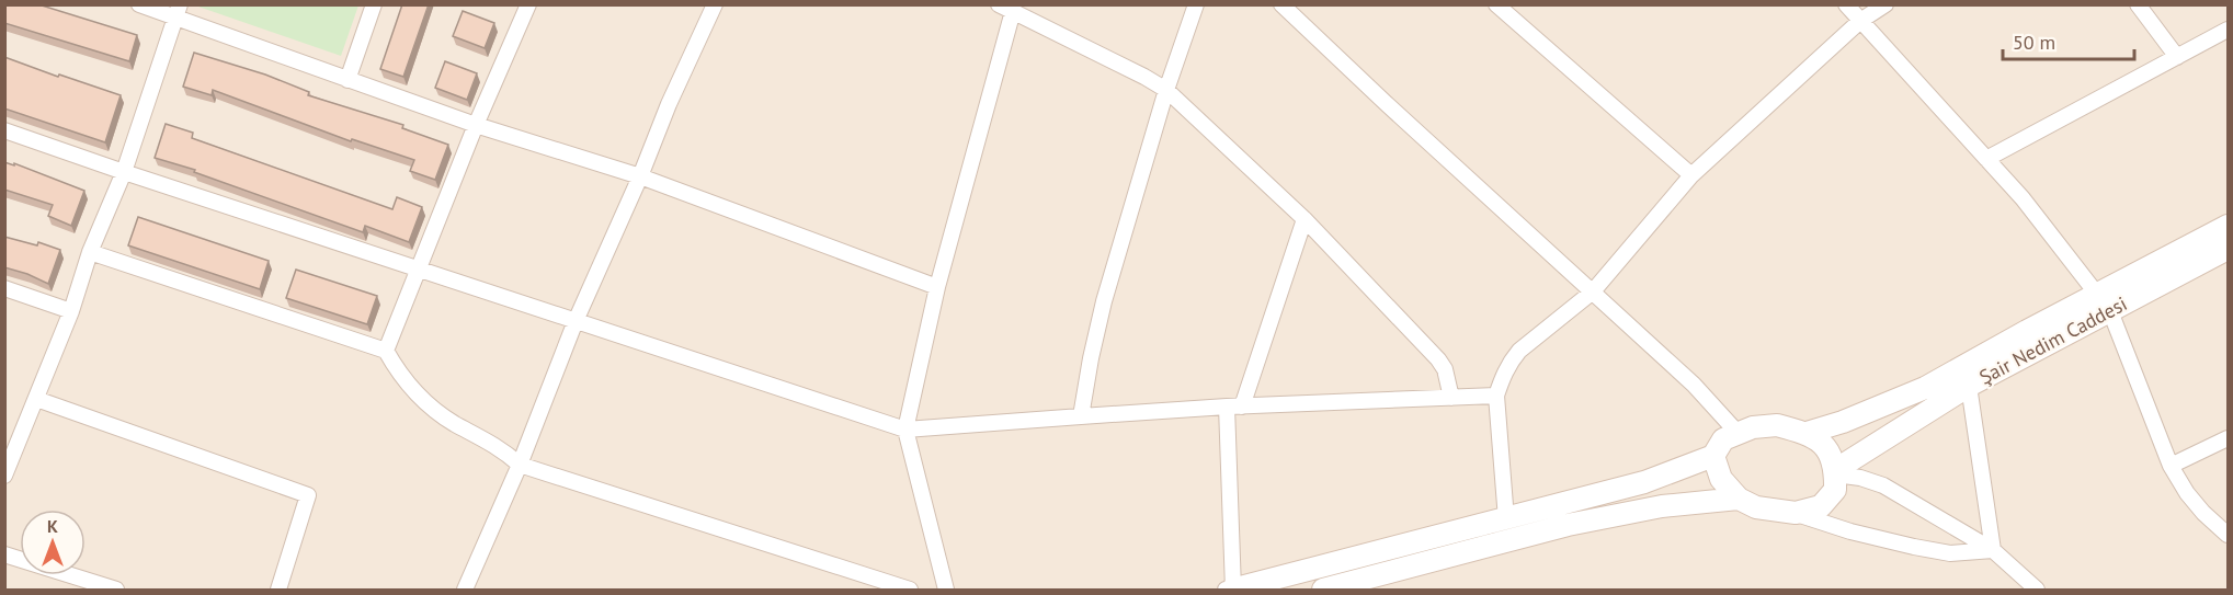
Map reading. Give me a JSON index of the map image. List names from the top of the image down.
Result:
{
  "streets": {
    "street": ["Şair Nedim Caddesi"]
  },
  "scale_bar": "50 m",
  "north": "top"
}
